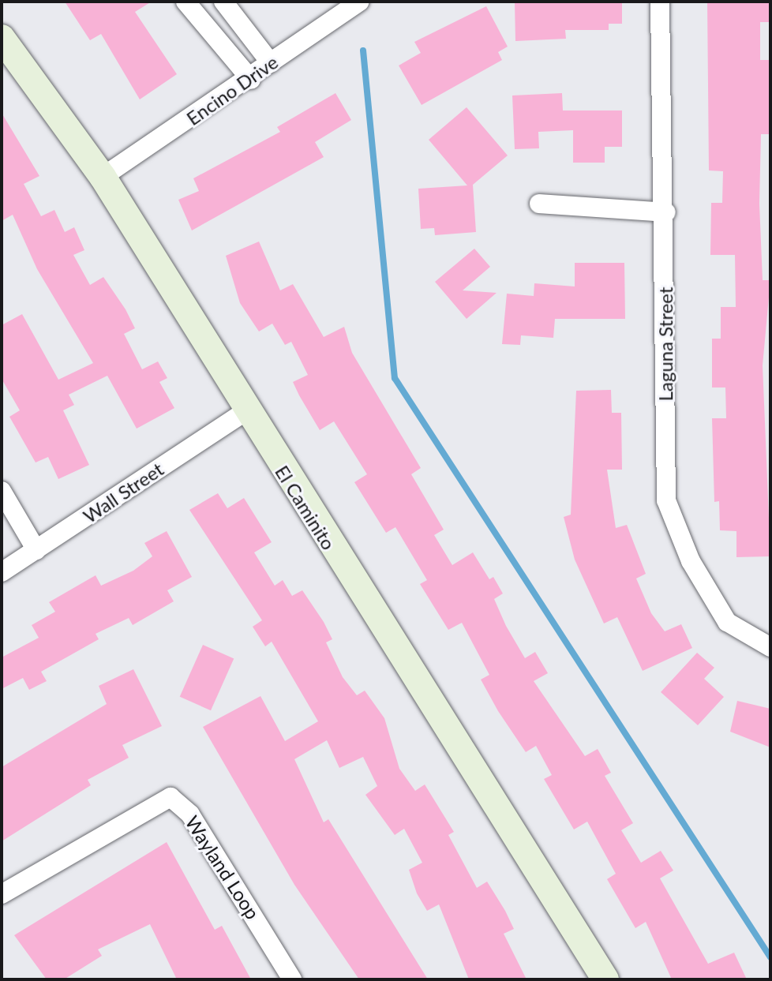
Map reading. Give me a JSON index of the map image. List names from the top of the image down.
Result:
{
  "streets": {
    "street": [
      "Encino Drive",
      "Laguna Street",
      "Wall Street",
      "El Caminito",
      "Wayland Loop"
    ]
  },
  "crossings": [
    ["Encino Drive", "El Caminito"],
    ["Wall Street", "El Caminito"]
  ]
}
